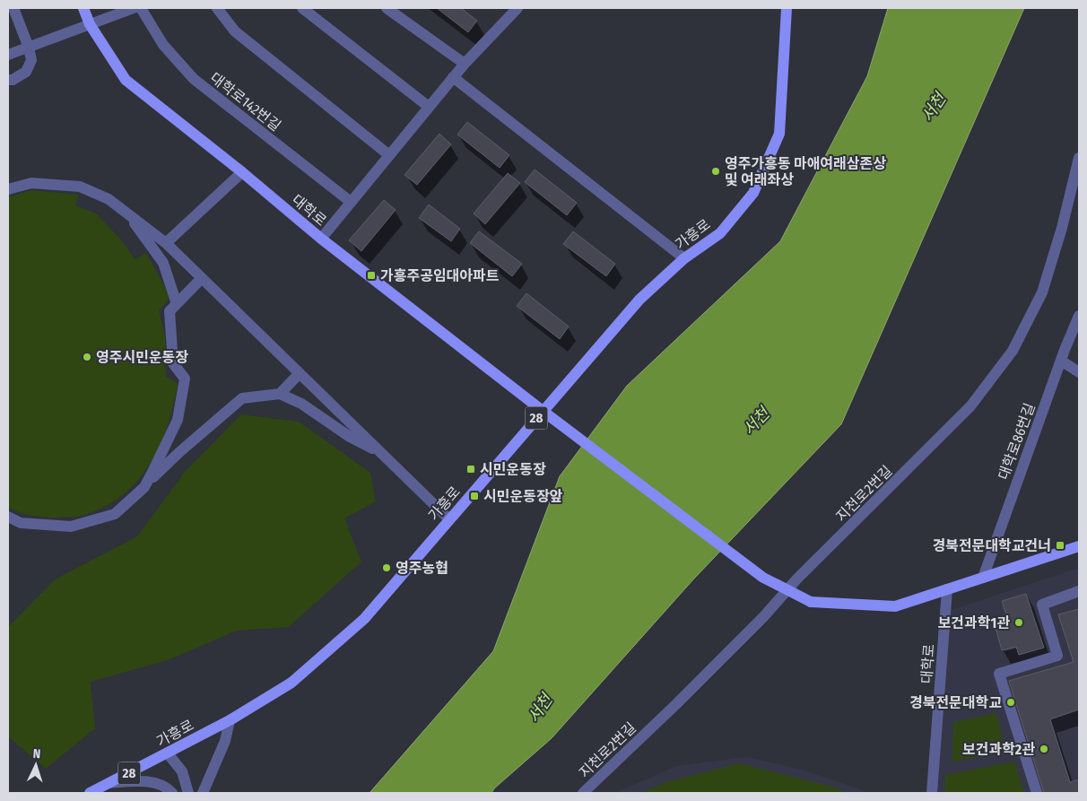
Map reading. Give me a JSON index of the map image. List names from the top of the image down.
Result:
{
  "streets": {
    "main road": ["대학로", "가흥로", "28"],
    "street": ["대학로142번길", "대학로86번길", "지천로2번길"]
  },
  "crossings": [
    ["대학로", "가흥로"]
  ],
  "water": ["서천"],
  "places": {
    "other": [
      "영주가흥동 마애여래삼존상 및 여래좌상",
      "영주시민운동장",
      "영주농협",
      "보건과학1관",
      "경북전문대학교",
      "보건과학2관"
    ],
    "transit": [
      "가흥주공임대아파트",
      "시민운동장",
      "시민운동장앞",
      "경북전문대학교건너"
    ]
  },
  "north": "top"
}
